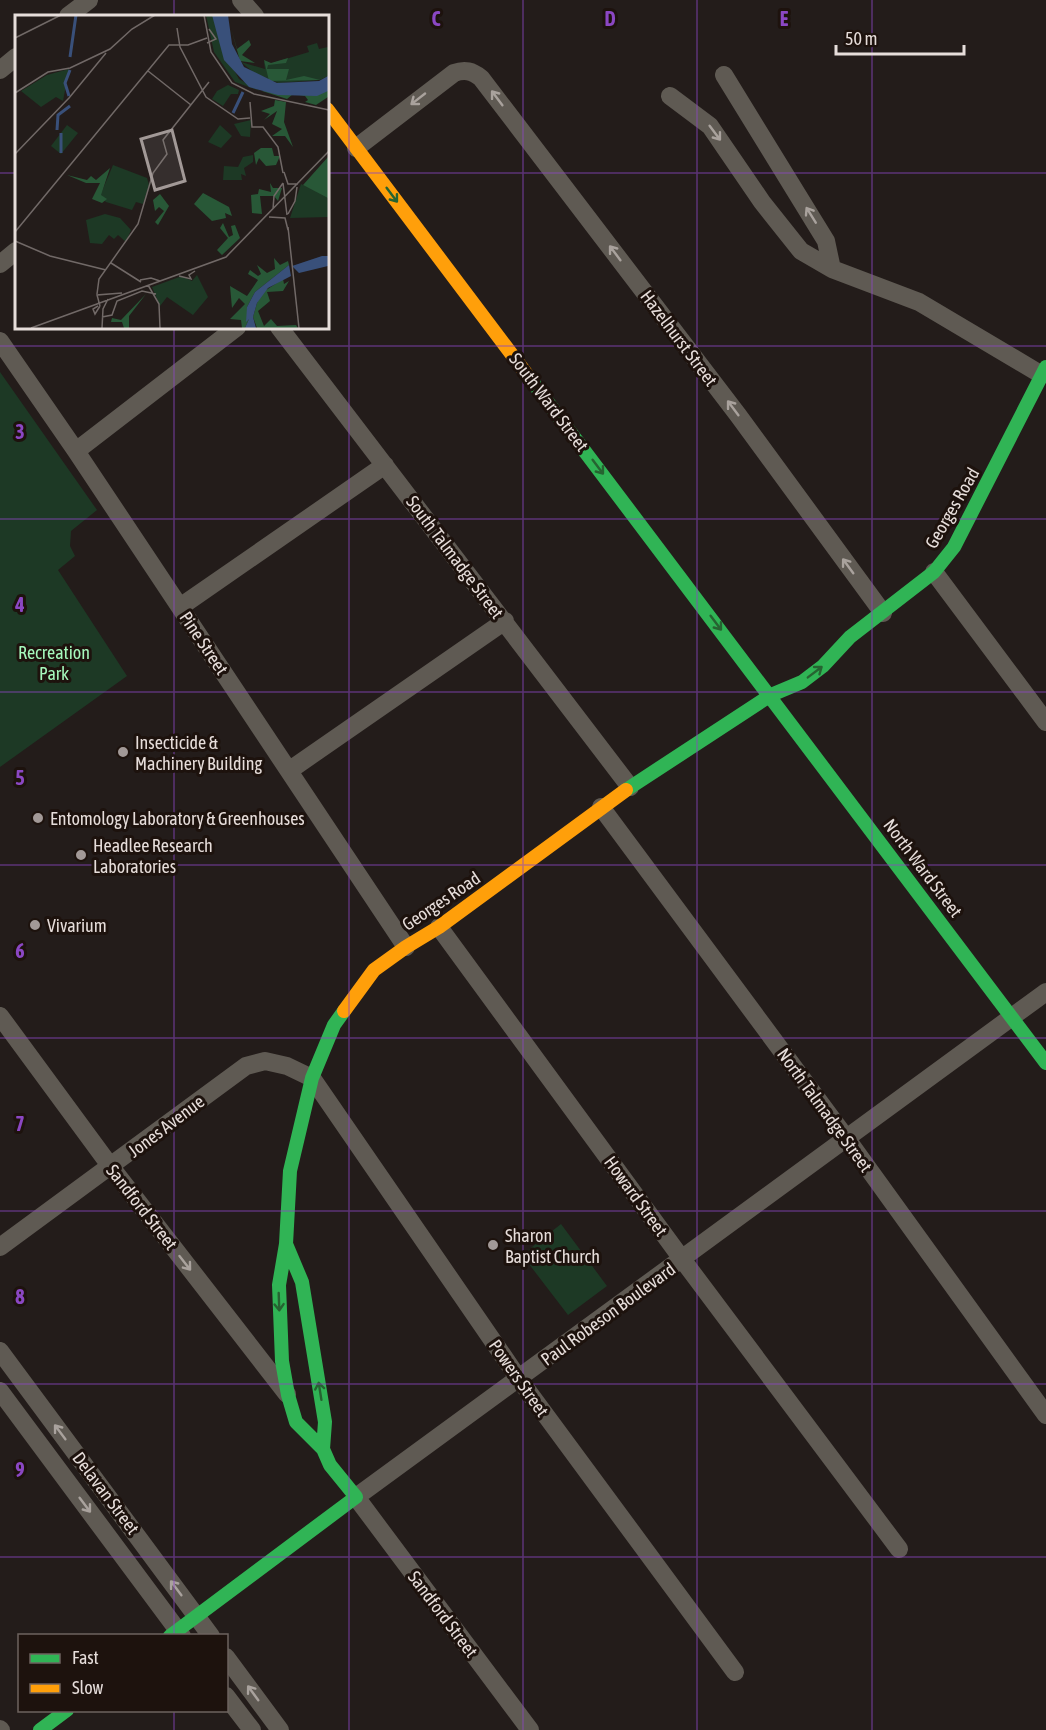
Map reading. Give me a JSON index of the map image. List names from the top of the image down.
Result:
{
  "streets": {
    "street": [
      "Hazelhurst Street",
      "South Ward Street",
      "Georges Road",
      "South Talmadge Street",
      "Pine Street",
      "North Ward Street",
      "North Talmadge Street",
      "Jones Avenue",
      "Howard Street",
      "Sandford Street",
      "Paul Robeson Boulevard",
      "Powers Street",
      "Delavan Street"
    ]
  },
  "crossings": [
    ["Hazelhurst Street", "South Ward Street"],
    ["Hazelhurst Street", "Georges Road"],
    ["South Ward Street", "Georges Road"],
    ["South Ward Street", "North Ward Street"],
    ["Georges Road", "South Talmadge Street"],
    ["Georges Road", "Pine Street"],
    ["Georges Road", "North Ward Street"],
    ["Georges Road", "North Talmadge Street"],
    ["Georges Road", "Jones Avenue"],
    ["Georges Road", "Howard Street"],
    ["Georges Road", "Sandford Street"],
    ["Georges Road", "Powers Street"],
    ["North Ward Street", "Paul Robeson Boulevard"],
    ["North Talmadge Street", "Paul Robeson Boulevard"],
    ["Jones Avenue", "Sandford Street"],
    ["Jones Avenue", "Powers Street"],
    ["Howard Street", "Paul Robeson Boulevard"],
    ["Sandford Street", "Paul Robeson Boulevard"],
    ["Paul Robeson Boulevard", "Powers Street"],
    ["Paul Robeson Boulevard", "Delavan Street"]
  ],
  "one_way": ["Hazelhurst Street", "South Ward Street", "Sandford Street"],
  "parks": ["Recreation Park"],
  "places": [
    "Insecticide & Machinery Building",
    "Entomology Laboratory & Greenhouses",
    "Headlee Research Laboratories",
    "Vivarium",
    "Sharon Baptist Church"
  ],
  "legend": ["Fast", "Slow"],
  "scale_bar": "50 m",
  "grid": {
    "columns": ["C", "D", "E"],
    "rows": [
      "3",
      "4",
      "5",
      "6",
      "7",
      "8",
      "9"
    ]
  }
}
